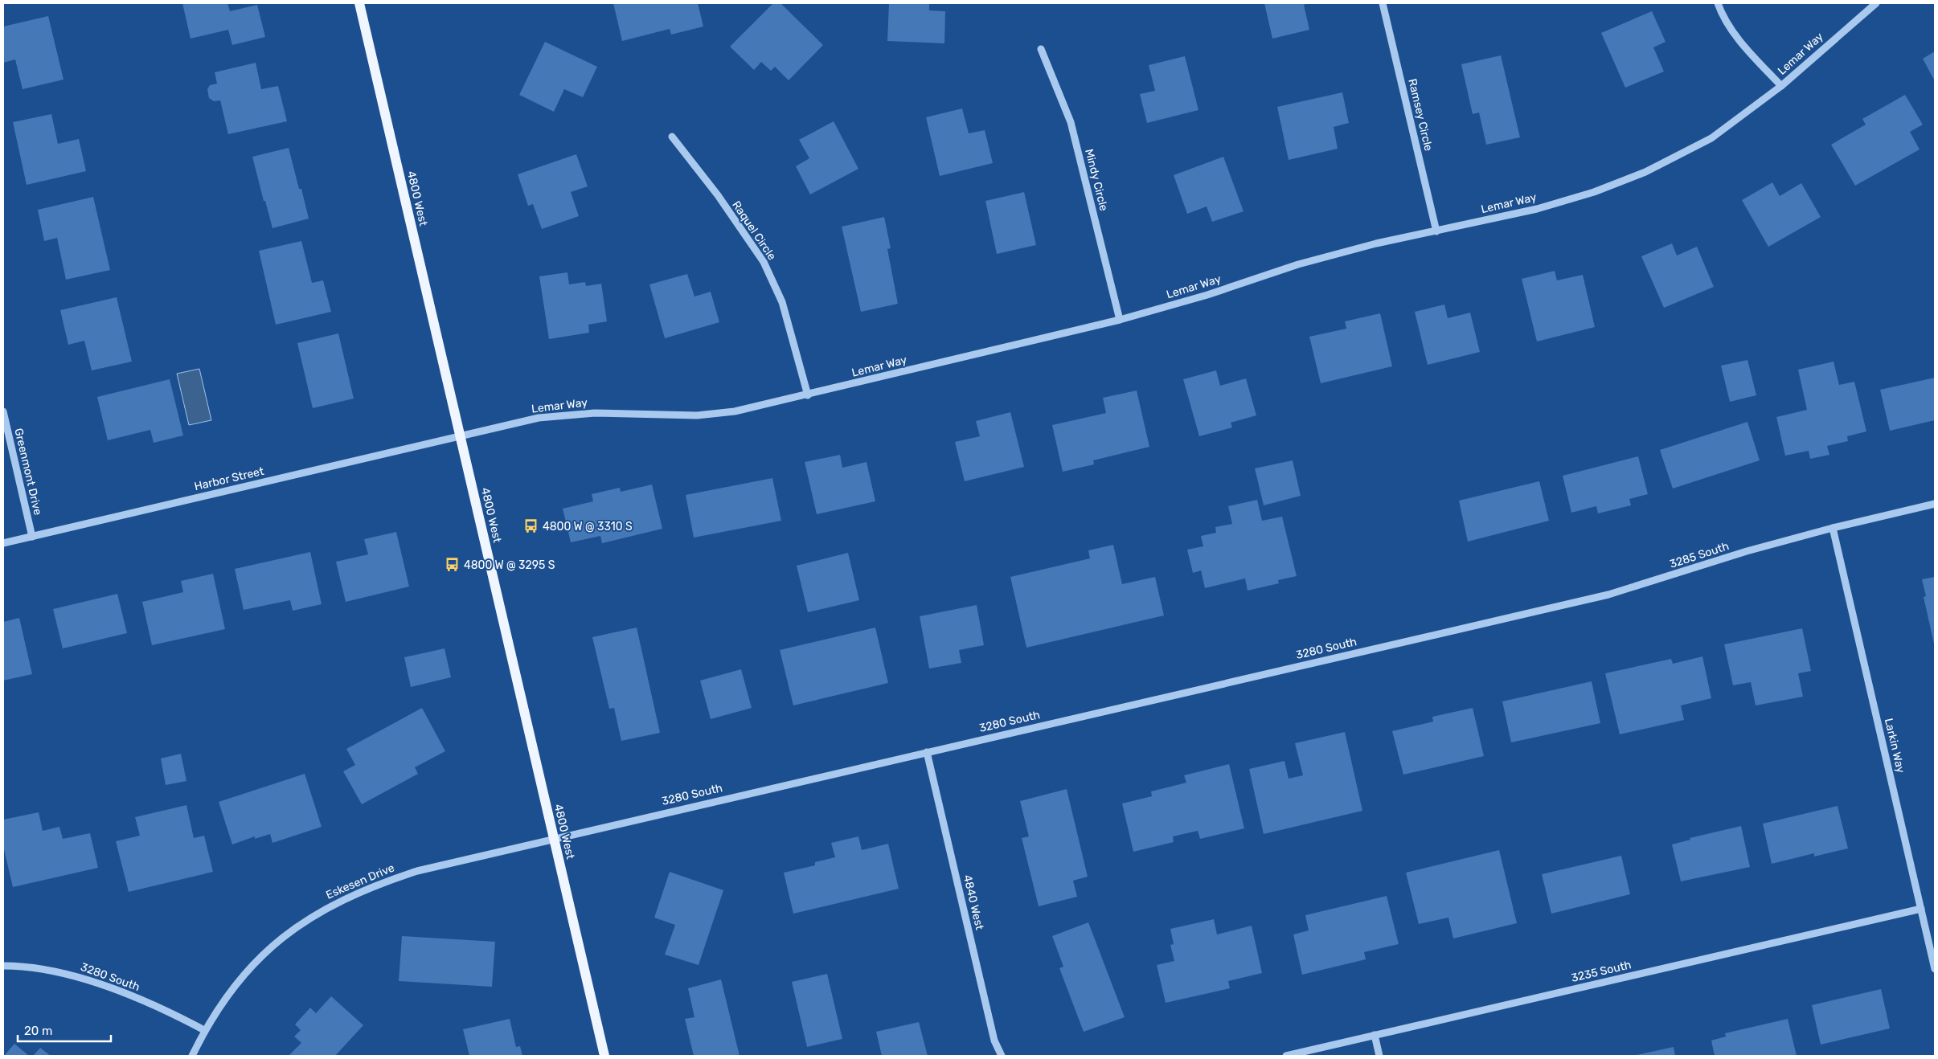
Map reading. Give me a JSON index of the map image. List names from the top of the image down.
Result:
{
  "streets": {
    "main road": ["4800 West"],
    "street": [
      "Lemar Way",
      "Ramsey Circle",
      "Mindy Circle",
      "Raquel Circle",
      "Greenmont Drive",
      "Harbor Street",
      "3285 South",
      "3280 South",
      "Larkin Way",
      "Eskesen Drive",
      "4840 West",
      "3235 South"
    ]
  },
  "crossings": [
    ["Lemar Way", "Ramsey Circle"],
    ["Lemar Way", "Mindy Circle"],
    ["Lemar Way", "4800 West"],
    ["Lemar Way", "Raquel Circle"],
    ["Lemar Way", "Harbor Street"],
    ["4800 West", "Harbor Street"],
    ["4800 West", "3280 South"],
    ["4800 West", "Eskesen Drive"],
    ["Greenmont Drive", "Harbor Street"],
    ["3285 South", "3280 South"],
    ["3285 South", "Larkin Way"],
    ["3280 South", "Eskesen Drive"],
    ["3280 South", "4840 West"],
    ["Larkin Way", "3235 South"]
  ],
  "places": {
    "bus stop": ["4800 W @ 3310 S", "4800 W @ 3295 S"]
  },
  "scale_bar": "20 m"
}
